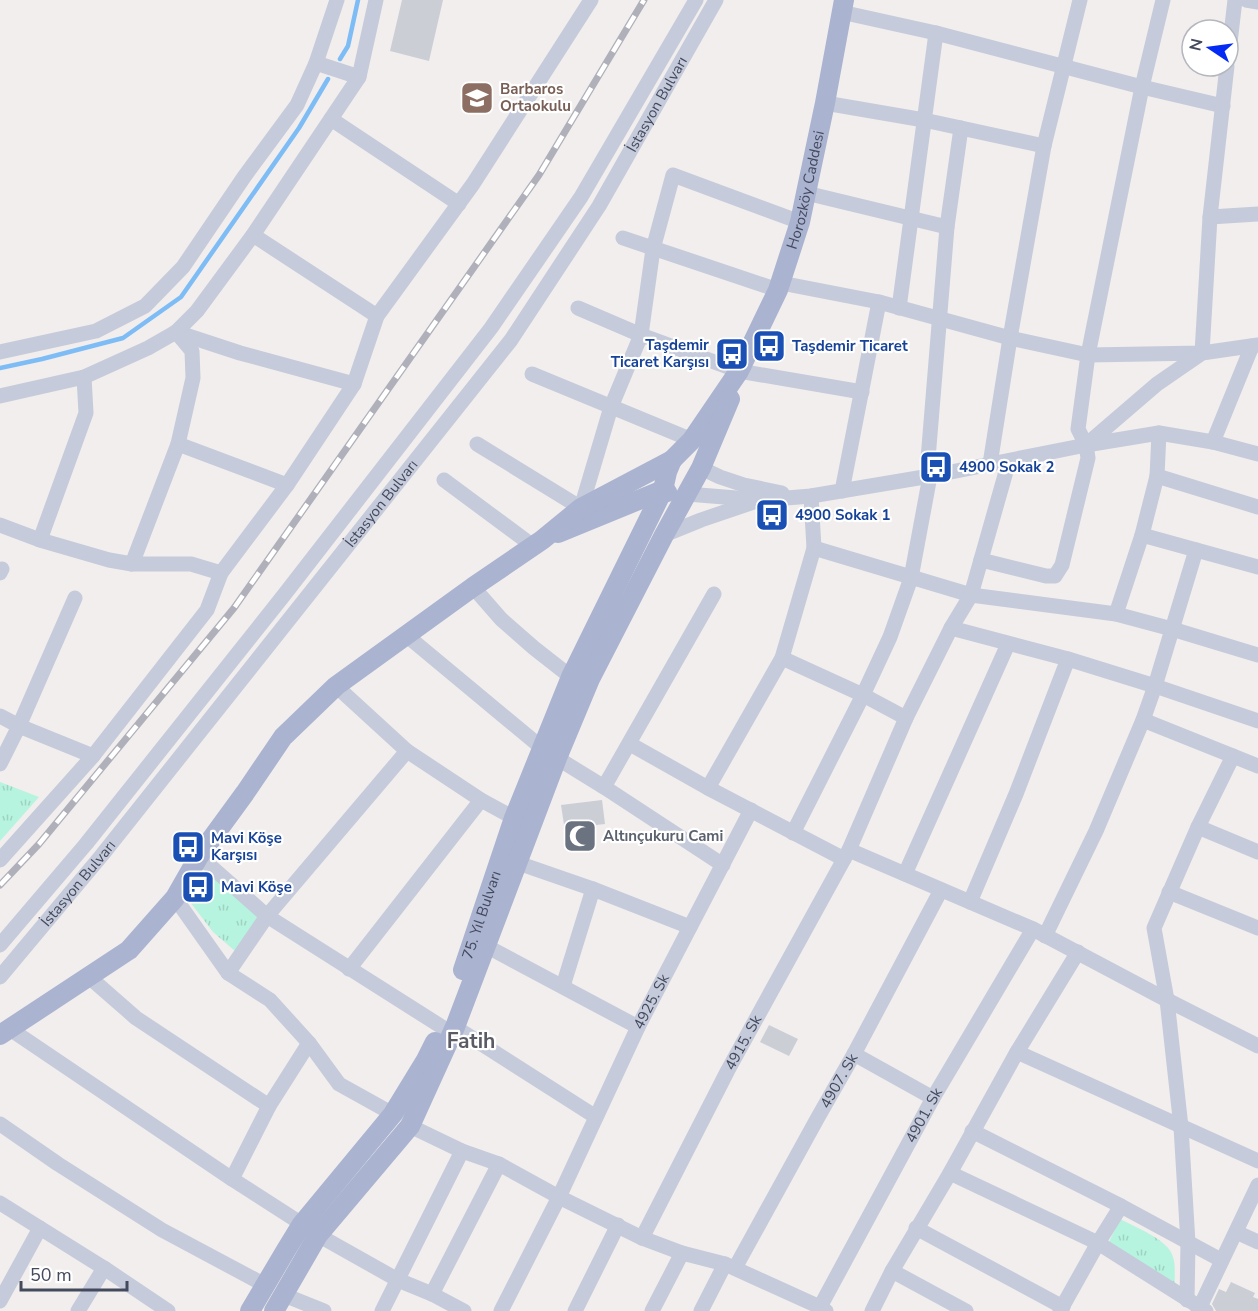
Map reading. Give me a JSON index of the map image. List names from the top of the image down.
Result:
{
  "streets": {
    "main road": ["Horozköy Caddesi", "75. Yıl Bulvarı"],
    "street": [
      "İstasyon Bulvarı",
      "4925. Sk",
      "4915. Sk",
      "4907. Sk",
      "4901. Sk"
    ]
  },
  "districts": ["Fatih"],
  "places": {
    "school or university": ["Barbaros Ortaokulu"],
    "bus stop": [
      "Taşdemir Ticaret",
      "Taşdemir Ticaret Karşısı",
      "4900 Sokak 2",
      "4900 Sokak 1",
      "Mavi Köşe Karşısı",
      "Mavi Köşe"
    ],
    "mosque": ["Altınçukuru Cami"]
  },
  "scale_bar": "50 m",
  "north": "left"
}
